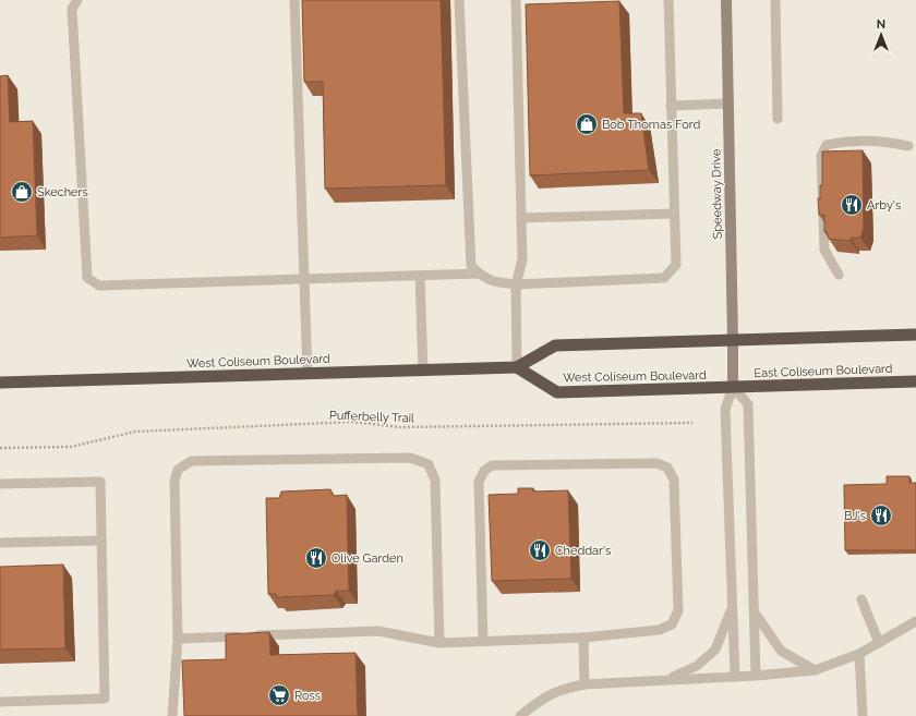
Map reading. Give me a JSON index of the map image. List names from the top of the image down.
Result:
{
  "streets": {
    "highway": ["West Coliseum Boulevard", "East Coliseum Boulevard"],
    "main road": ["Speedway Drive"],
    "path": ["Pufferbelly Trail"]
  },
  "crossings": [
    ["Speedway Drive", "West Coliseum Boulevard"],
    ["Speedway Drive", "East Coliseum Boulevard"],
    ["West Coliseum Boulevard", "East Coliseum Boulevard"]
  ],
  "places": {
    "shop": ["Bob Thomas Ford", "Skechers"],
    "restaurant": [
      "Arby's",
      "BJ's",
      "Cheddar's",
      "Olive Garden"
    ],
    "supermarket": ["Ross"]
  },
  "north": "top"
}
